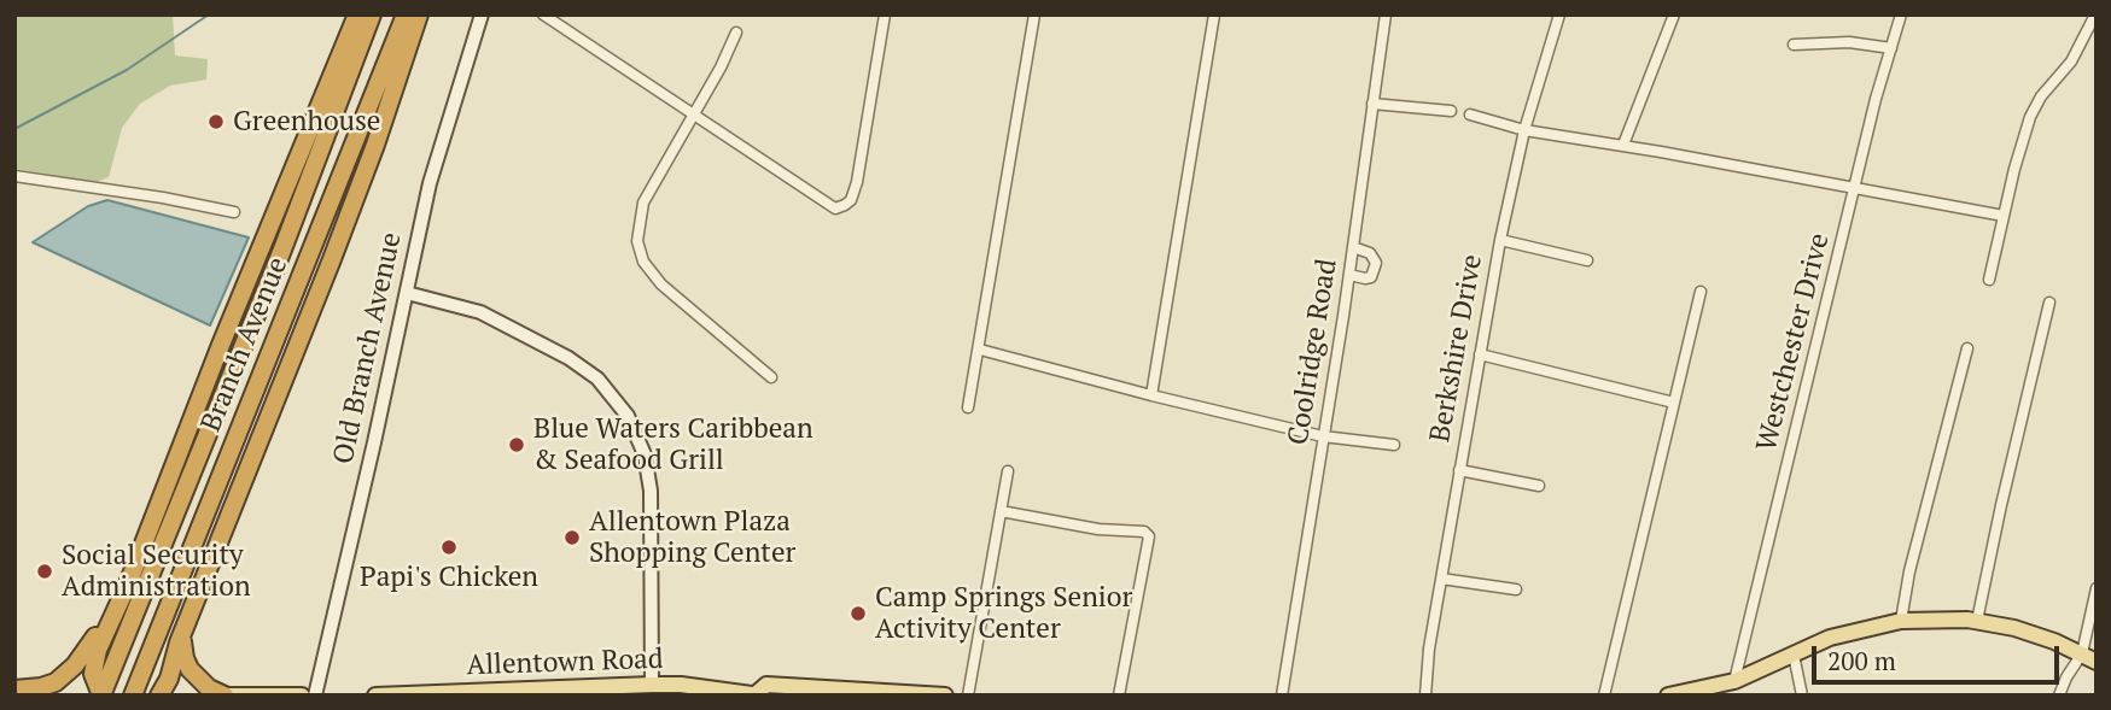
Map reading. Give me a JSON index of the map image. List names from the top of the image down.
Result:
{
  "streets": {
    "highway": ["Branch Avenue"],
    "main road": ["Old Branch Avenue", "Allentown Road"],
    "street": ["Westchester Drive", "Berkshire Drive", "Coolridge Road"]
  },
  "places": [
    "Greenhouse",
    "Blue Waters Caribbean & Seafood Grill",
    "Allentown Plaza Shopping Center",
    "Papi's Chicken",
    "Social Security Administration",
    "Camp Springs Senior Activity Center"
  ],
  "scale_bar": "200 m"
}
